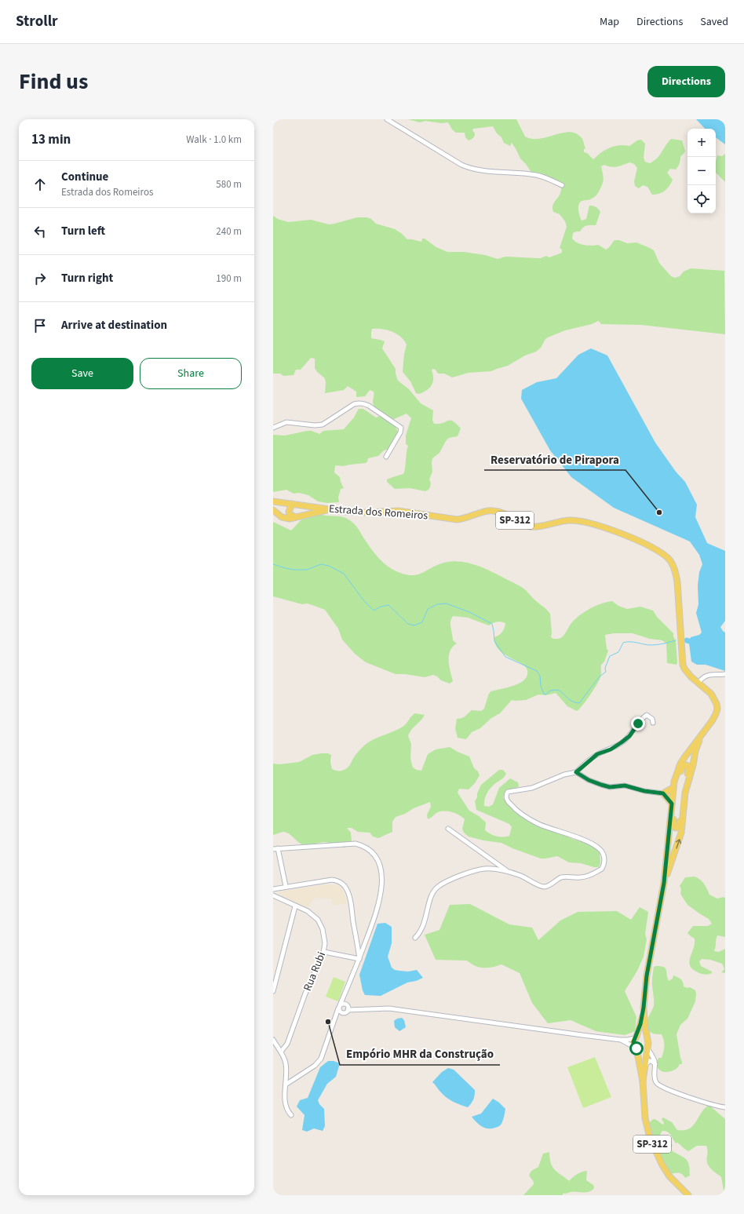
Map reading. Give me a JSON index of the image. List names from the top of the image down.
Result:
{
  "streets": {
    "main road": ["Estrada dos Romeiros", "SP-312"],
    "street": ["Rua Rubi"]
  },
  "places": ["Reservatório de Pirapora", "Empório MHR da Construção"],
  "page": {
    "header": "Strollr",
    "nav": ["Map", "Directions", "Saved"],
    "title": "Find us",
    "buttons": [
      "Directions",
      ["Save", "Share"]
    ],
    "heading": ["13 min", "Walk · 1.0 km"],
    "map_buttons": ["+", "−"],
    "list": [
      ["Continue", "Estrada dos Romeiros", "580 m"],
      ["Turn left", "240 m"],
      ["Turn right", "190 m"],
      "Arrive at destination"
    ]
  }
}
